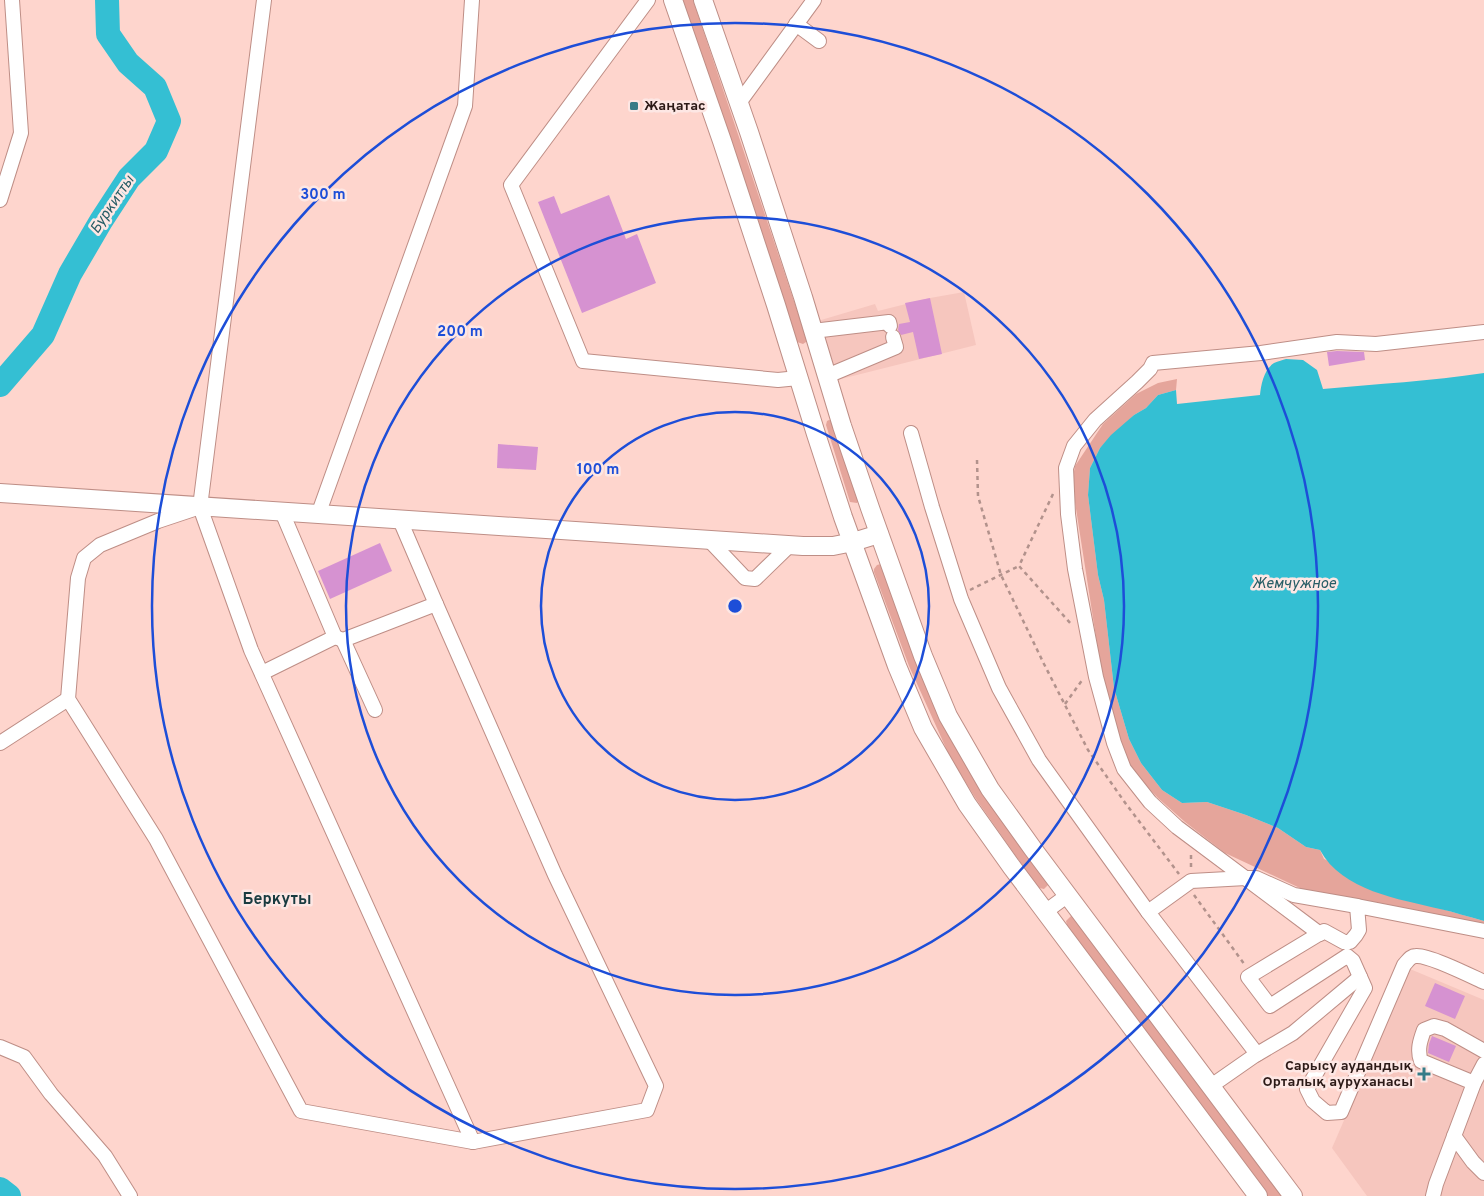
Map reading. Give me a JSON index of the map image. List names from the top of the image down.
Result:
{
  "districts": ["Беркуты"],
  "water": ["Буркитты", "Жемчужное"],
  "places": {
    "transit": ["Жаңатас"],
    "health": ["Сарысу аудандық Орталық ауруханасы"]
  },
  "rings": ["300 m", "200 m", "100 m"]
}
